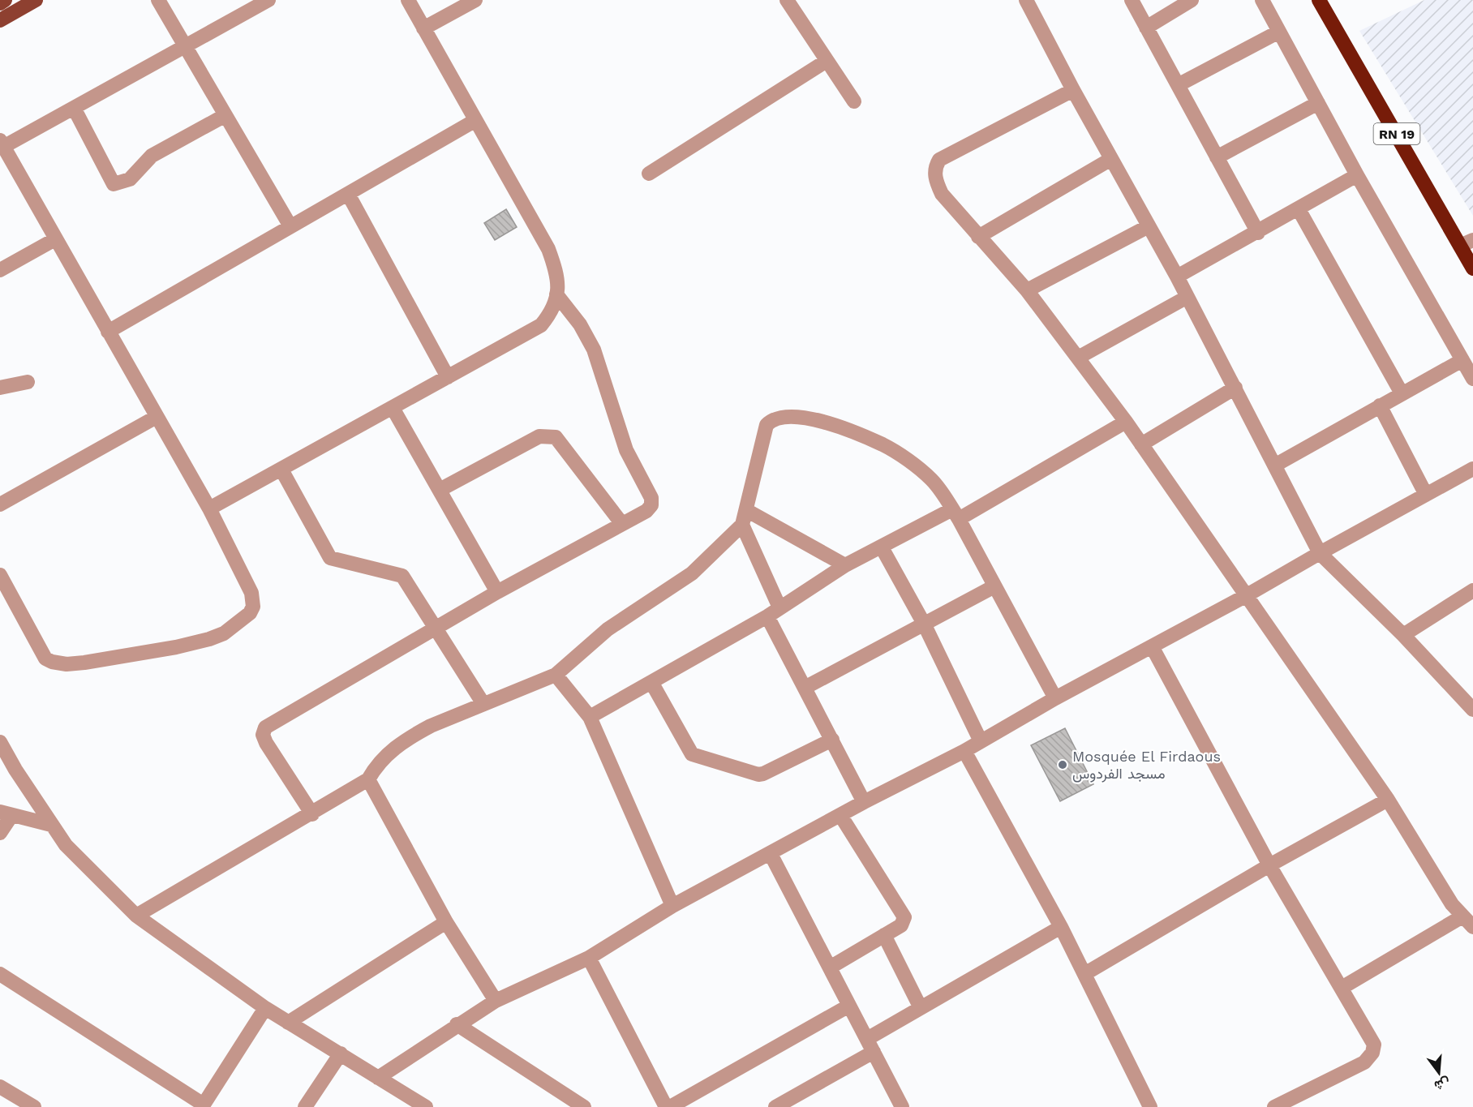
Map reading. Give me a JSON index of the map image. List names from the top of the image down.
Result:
{
  "streets": {
    "highway": ["RN 19"]
  },
  "places": ["Mosquée El Firdaous مسجد الفردوس"],
  "north": "bottom"
}
